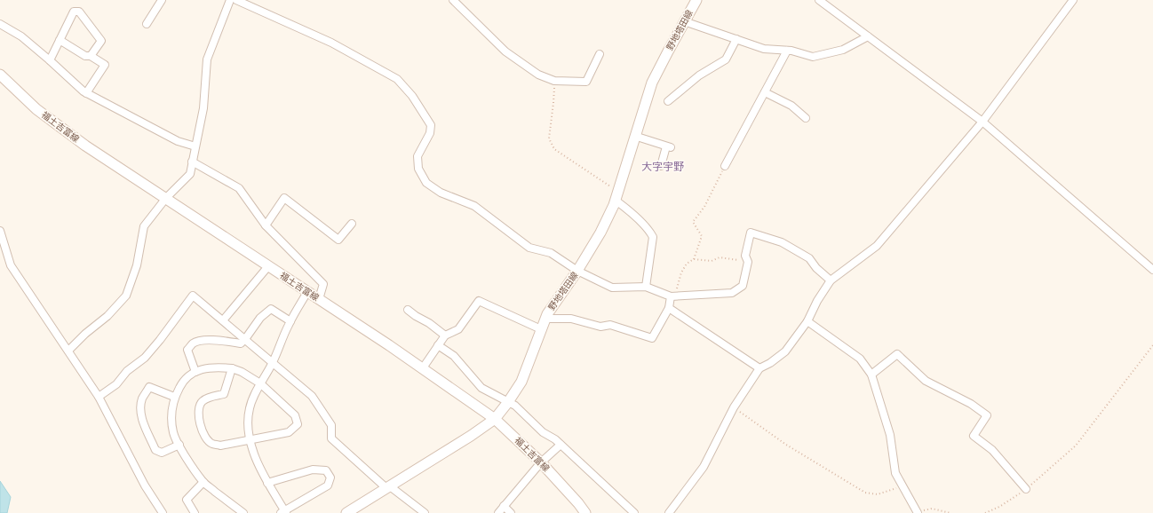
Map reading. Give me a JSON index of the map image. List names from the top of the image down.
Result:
{
  "streets": {
    "main road": ["野地塔田線", "福土吉富線"]
  },
  "crossings": [
    ["野地塔田線", "福土吉富線"]
  ],
  "districts": ["大字宇野"]
}
